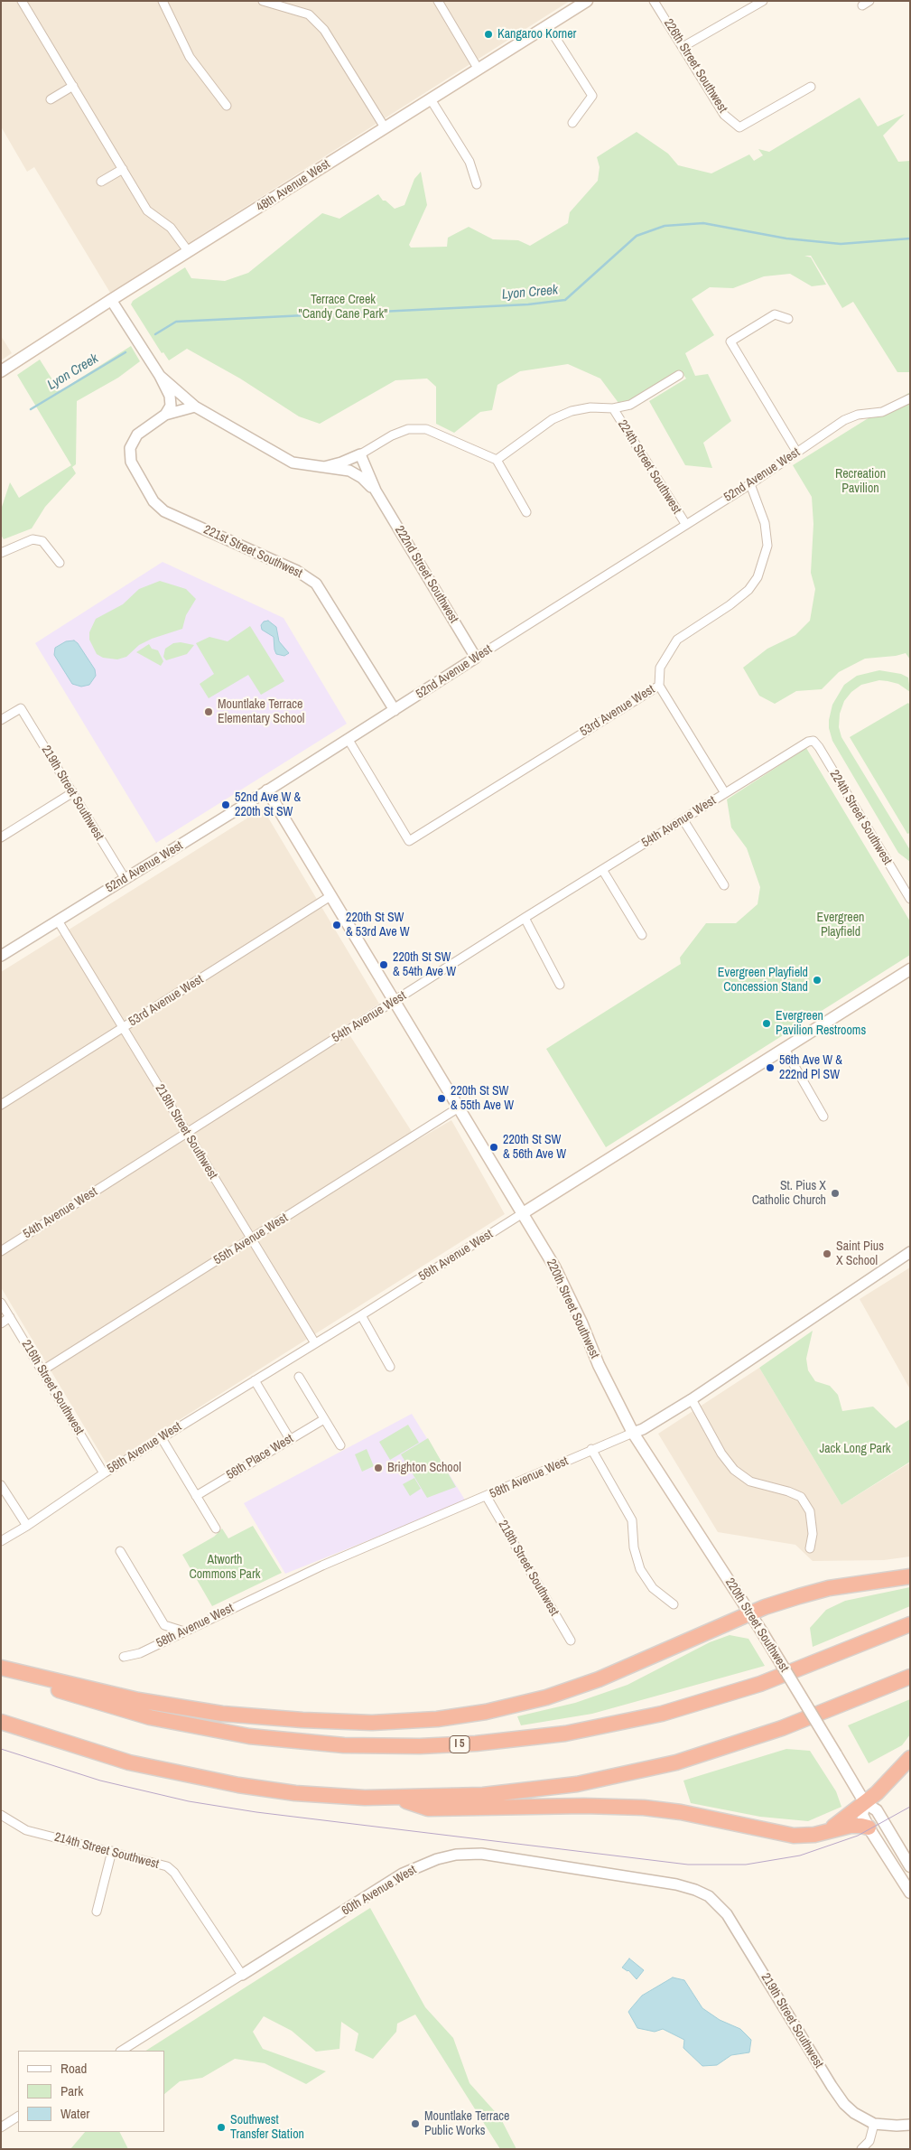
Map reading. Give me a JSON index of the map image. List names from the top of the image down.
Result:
{
  "streets": {
    "highway": ["I 5"],
    "main road": ["48th Avenue West", "56th Avenue West", "220th Street Southwest"],
    "street": [
      "226th Street Southwest",
      "224th Street Southwest",
      "52nd Avenue West",
      "221st Street Southwest",
      "222nd Street Southwest",
      "53rd Avenue West",
      "219th Street Southwest",
      "54th Avenue West",
      "218th Street Southwest",
      "55th Avenue West",
      "216th Street Southwest",
      "56th Place West",
      "58th Avenue West",
      "214th Street Southwest",
      "60th Avenue West"
    ]
  },
  "crossings": [
    ["224th Street Southwest", "52nd Avenue West"],
    ["224th Street Southwest", "54th Avenue West"],
    ["52nd Avenue West", "221st Street Southwest"],
    ["52nd Avenue West", "222nd Street Southwest"],
    ["52nd Avenue West", "53rd Avenue West"],
    ["52nd Avenue West", "219th Street Southwest"],
    ["52nd Avenue West", "218th Street Southwest"],
    ["52nd Avenue West", "220th Street Southwest"],
    ["221st Street Southwest", "222nd Street Southwest"],
    ["53rd Avenue West", "218th Street Southwest"],
    ["53rd Avenue West", "220th Street Southwest"],
    ["219th Street Southwest", "60th Avenue West"],
    ["54th Avenue West", "218th Street Southwest"],
    ["54th Avenue West", "220th Street Southwest"],
    ["218th Street Southwest", "55th Avenue West"],
    ["218th Street Southwest", "56th Avenue West"],
    ["218th Street Southwest", "58th Avenue West"],
    ["55th Avenue West", "220th Street Southwest"],
    ["55th Avenue West", "216th Street Southwest"],
    ["56th Avenue West", "220th Street Southwest"],
    ["56th Avenue West", "216th Street Southwest"],
    ["220th Street Southwest", "58th Avenue West"],
    ["214th Street Southwest", "60th Avenue West"]
  ],
  "water": ["Lyon Creek"],
  "parks": [
    "Terrace Creek \"Candy Cane Park\"",
    "Recreation Pavilion",
    "Evergreen Playfield",
    "Jack Long Park",
    "Atworth Commons Park"
  ],
  "places": [
    "Kangaroo Korner",
    "Mountlake Terrace Elementary School",
    "52nd Ave W & 220th St SW",
    "220th St SW & 53rd Ave W",
    "220th St SW & 54th Ave W",
    "Evergreen Playfield Concession Stand",
    "Evergreen Pavilion Restrooms",
    "56th Ave W & 222nd Pl SW",
    "220th St SW & 55th Ave W",
    "220th St SW & 56th Ave W",
    "St. Pius X Catholic Church",
    "Saint Pius X School",
    "Brighton School",
    "Mountlake Terrace Public Works",
    "Southwest Transfer Station"
  ],
  "legend": ["Road", "Park", "Water"]
}
